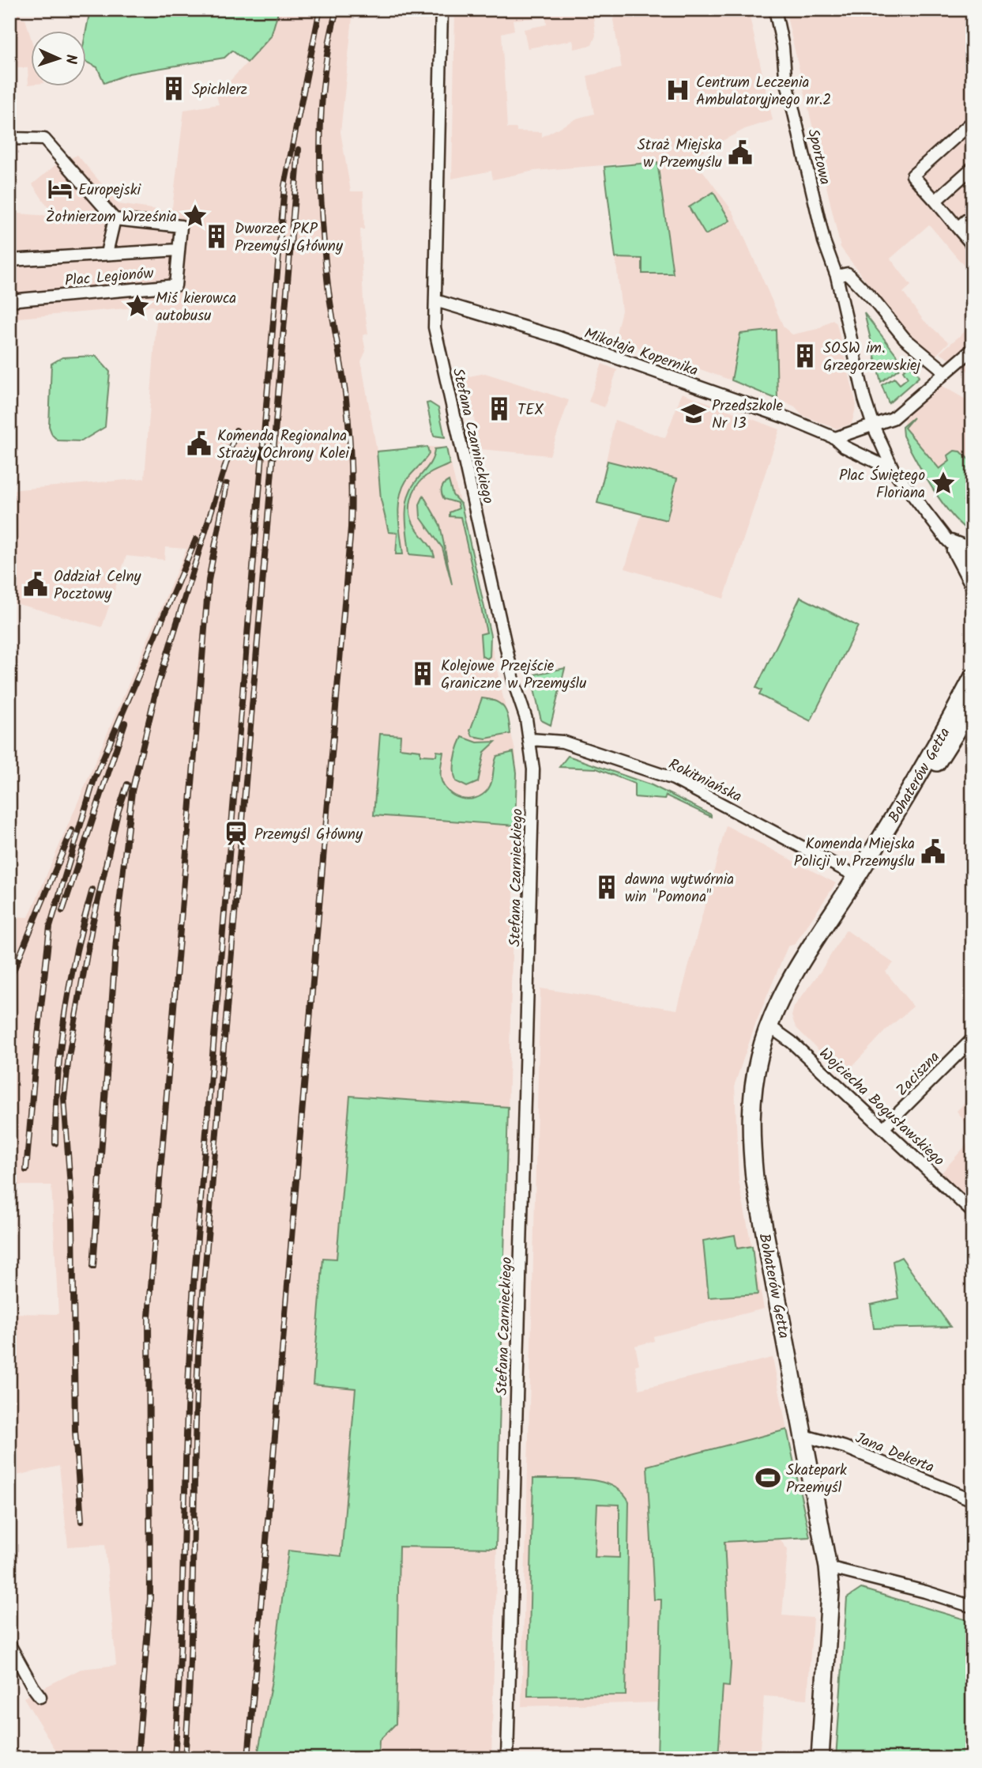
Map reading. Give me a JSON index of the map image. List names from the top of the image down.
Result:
{
  "streets": {
    "main road": ["Bohaterów Getta"],
    "street": [
      "Sportowa",
      "Plac Legionów",
      "Mikołaja Kopernika",
      "Stefana Czarnieckiego",
      "Rokitniańska",
      "Zaciszna",
      "Wojciecha Bogusławskiego",
      "Jana Dekerta"
    ]
  },
  "crossings": [
    ["Sportowa", "Mikołaja Kopernika"],
    ["Mikołaja Kopernika", "Stefana Czarnieckiego"],
    ["Stefana Czarnieckiego", "Rokitniańska"],
    ["Bohaterów Getta", "Rokitniańska"],
    ["Bohaterów Getta", "Wojciecha Bogusławskiego"],
    ["Bohaterów Getta", "Jana Dekerta"],
    ["Zaciszna", "Wojciecha Bogusławskiego"]
  ],
  "places": {
    "building": [
      "Spichlerz",
      "Dworzec PKP Przemyśl Główny",
      "SOSW im. Grzegorzewskiej",
      "TEX",
      "Kolejowe Przejście Graniczne w Przemyślu",
      "dawna wytwórnia win \"Pomona\""
    ],
    "hospital": ["Centrum Leczenia Ambulatoryjnego nr.2"],
    "public building": [
      "Straż Miejska w Przemyślu",
      "Komenda Regionalna Straży Ochrony Kolei",
      "Oddział Celny Pocztowy",
      "Komenda Miejska Policji w Przemyślu"
    ],
    "hotel": ["Europejski"],
    "place": ["Żołnierzom Września", "Miś kierowca autobusu", "Plac Świętego Floriana"],
    "school or university": ["Przedszkole Nr 13"],
    "station": ["Przemyśl Główny"],
    "sports": ["Skatepark Przemyśl"]
  },
  "north": "right"
}
